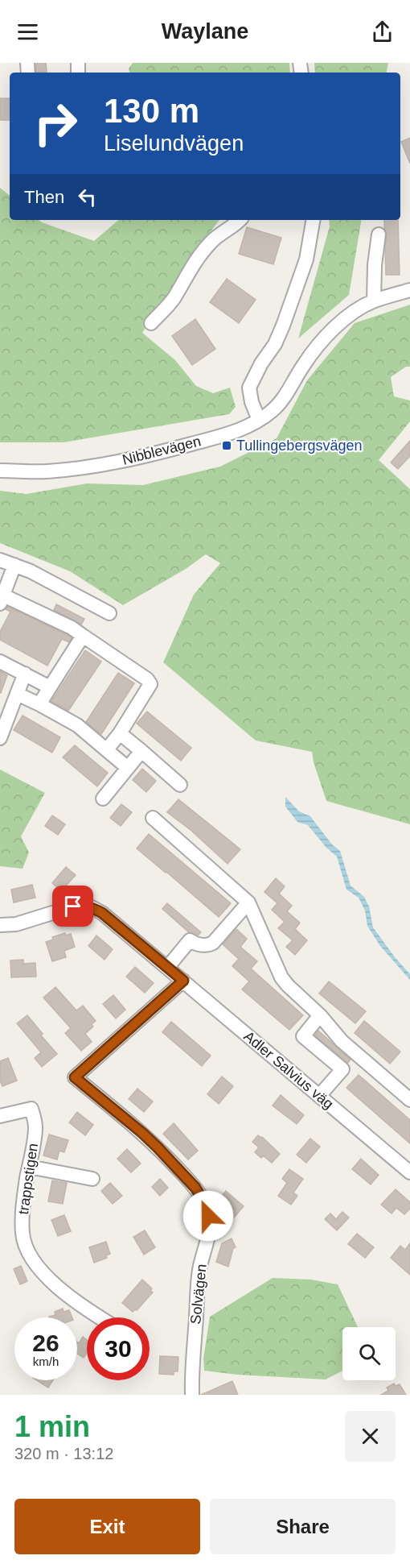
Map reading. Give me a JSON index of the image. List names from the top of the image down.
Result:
{
  "streets": {
    "street": [
      "Nibblevägen",
      "Adler Salvius väg",
      "trappstigen",
      "Solvägen"
    ]
  },
  "crossings": [
    ["Adler Salvius väg", "Solvägen"]
  ],
  "places": {
    "transit": ["Tullingebergsvägen"]
  },
  "page": {
    "header": "Waylane",
    "turn": ["130 m", "Liselundvägen"],
    "then": "Then",
    "speed": "26 km/h",
    "limit": "30",
    "heading": ["1 min", "320 m · 13:12"],
    "buttons": ["Exit", "Share"]
  }
}
